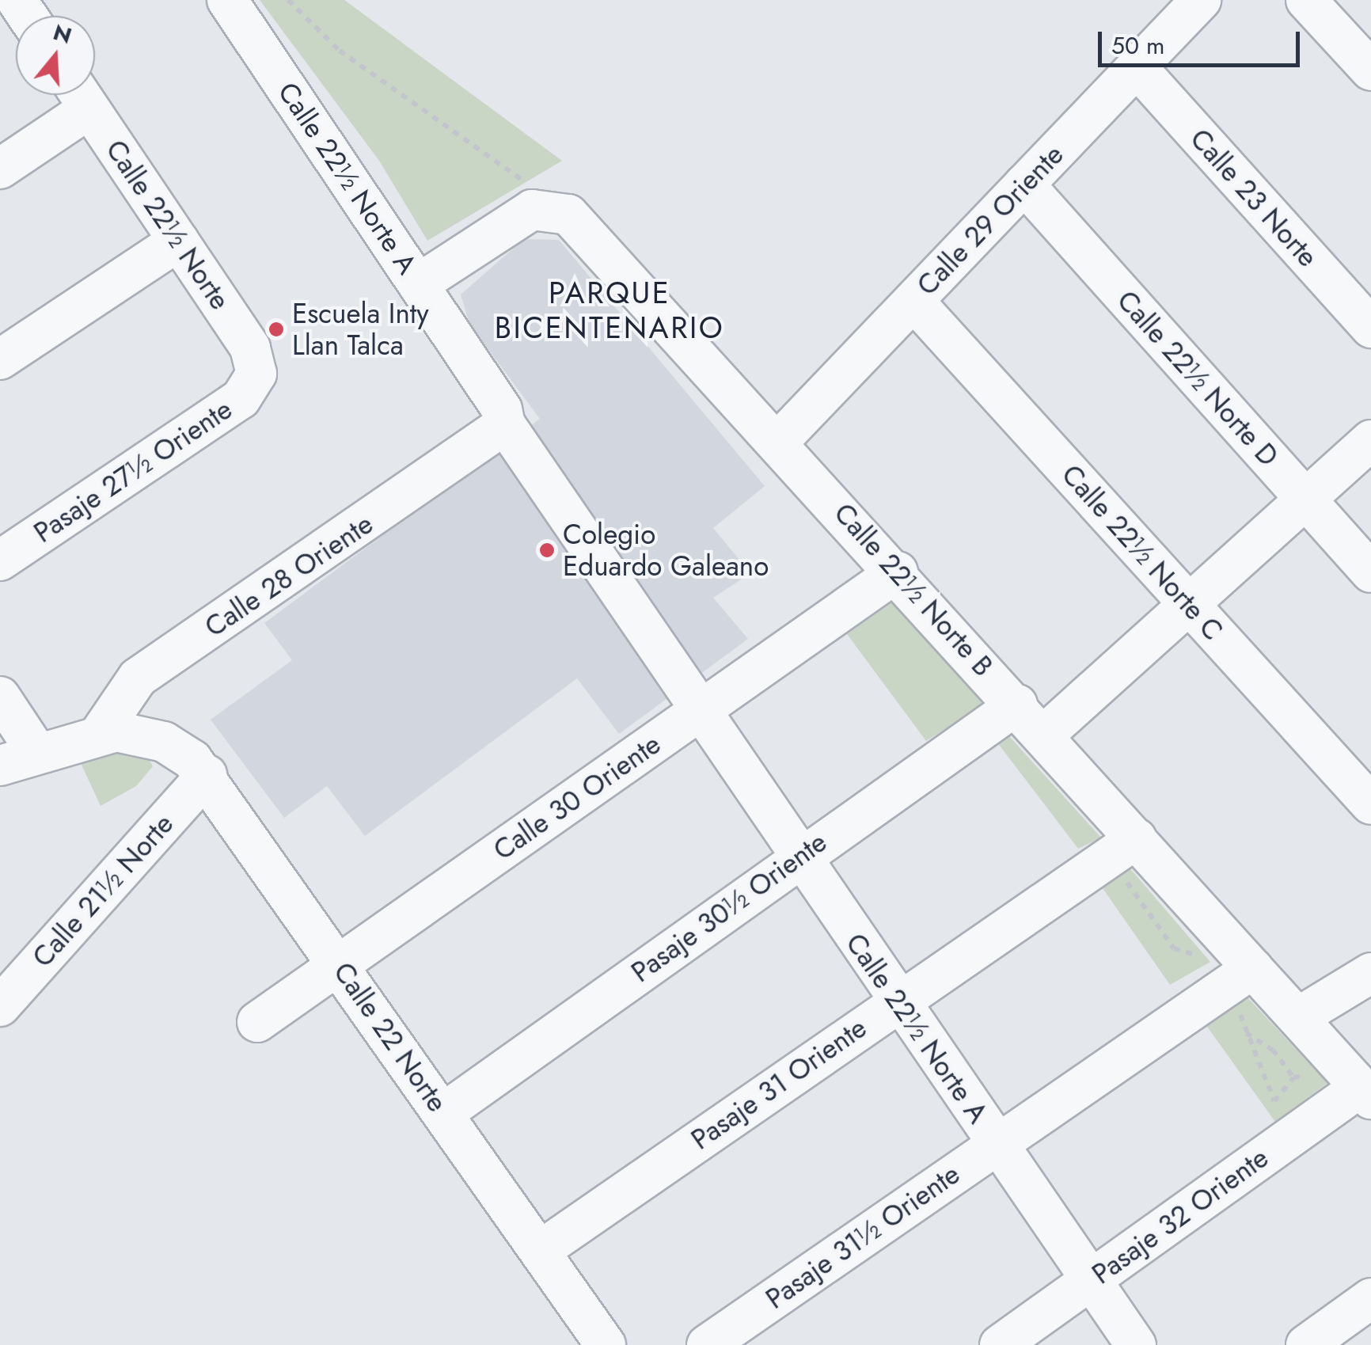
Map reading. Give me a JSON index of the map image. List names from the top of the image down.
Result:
{
  "streets": {
    "street": [
      "Calle 22½ Norte A",
      "Calle 23 Norte",
      "Calle 29 Oriente",
      "Calle 22½ Norte",
      "Calle 22½ Norte D",
      "Pasaje 27½ Oriente",
      "Calle 22½ Norte C",
      "Calle 28 Oriente",
      "Calle 22½ Norte B",
      "Calle 30 Oriente",
      "Calle 21½ Norte",
      "Pasaje 30½ Oriente",
      "Calle 22 Norte",
      "Pasaje 31 Oriente",
      "Pasaje 32 Oriente",
      "Pasaje 31½ Oriente"
    ]
  },
  "crossings": [
    ["Calle 22½ Norte A", "Calle 28 Oriente"],
    ["Calle 22½ Norte A", "Calle 30 Oriente"],
    ["Calle 22½ Norte A", "Pasaje 30½ Oriente"],
    ["Calle 22½ Norte A", "Pasaje 31 Oriente"],
    ["Calle 22½ Norte A", "Pasaje 32 Oriente"],
    ["Calle 22½ Norte A", "Pasaje 31½ Oriente"],
    ["Calle 23 Norte", "Calle 29 Oriente"],
    ["Calle 29 Oriente", "Calle 22½ Norte D"],
    ["Calle 29 Oriente", "Calle 22½ Norte C"],
    ["Calle 29 Oriente", "Calle 22½ Norte B"],
    ["Calle 22½ Norte", "Pasaje 27½ Oriente"],
    ["Calle 28 Oriente", "Calle 22 Norte"],
    ["Calle 22½ Norte B", "Calle 30 Oriente"],
    ["Calle 22½ Norte B", "Pasaje 30½ Oriente"],
    ["Calle 22½ Norte B", "Pasaje 31 Oriente"],
    ["Calle 22½ Norte B", "Pasaje 32 Oriente"],
    ["Calle 22½ Norte B", "Pasaje 31½ Oriente"],
    ["Calle 30 Oriente", "Calle 22 Norte"],
    ["Calle 21½ Norte", "Calle 22 Norte"],
    ["Pasaje 30½ Oriente", "Calle 22 Norte"],
    ["Calle 22 Norte", "Pasaje 31 Oriente"]
  ],
  "districts": ["PARQUE BICENTENARIO"],
  "places": ["Escuela Inty Llan Talca", "Colegio Eduardo Galeano"],
  "scale_bar": "50 m",
  "north": "top"
}
